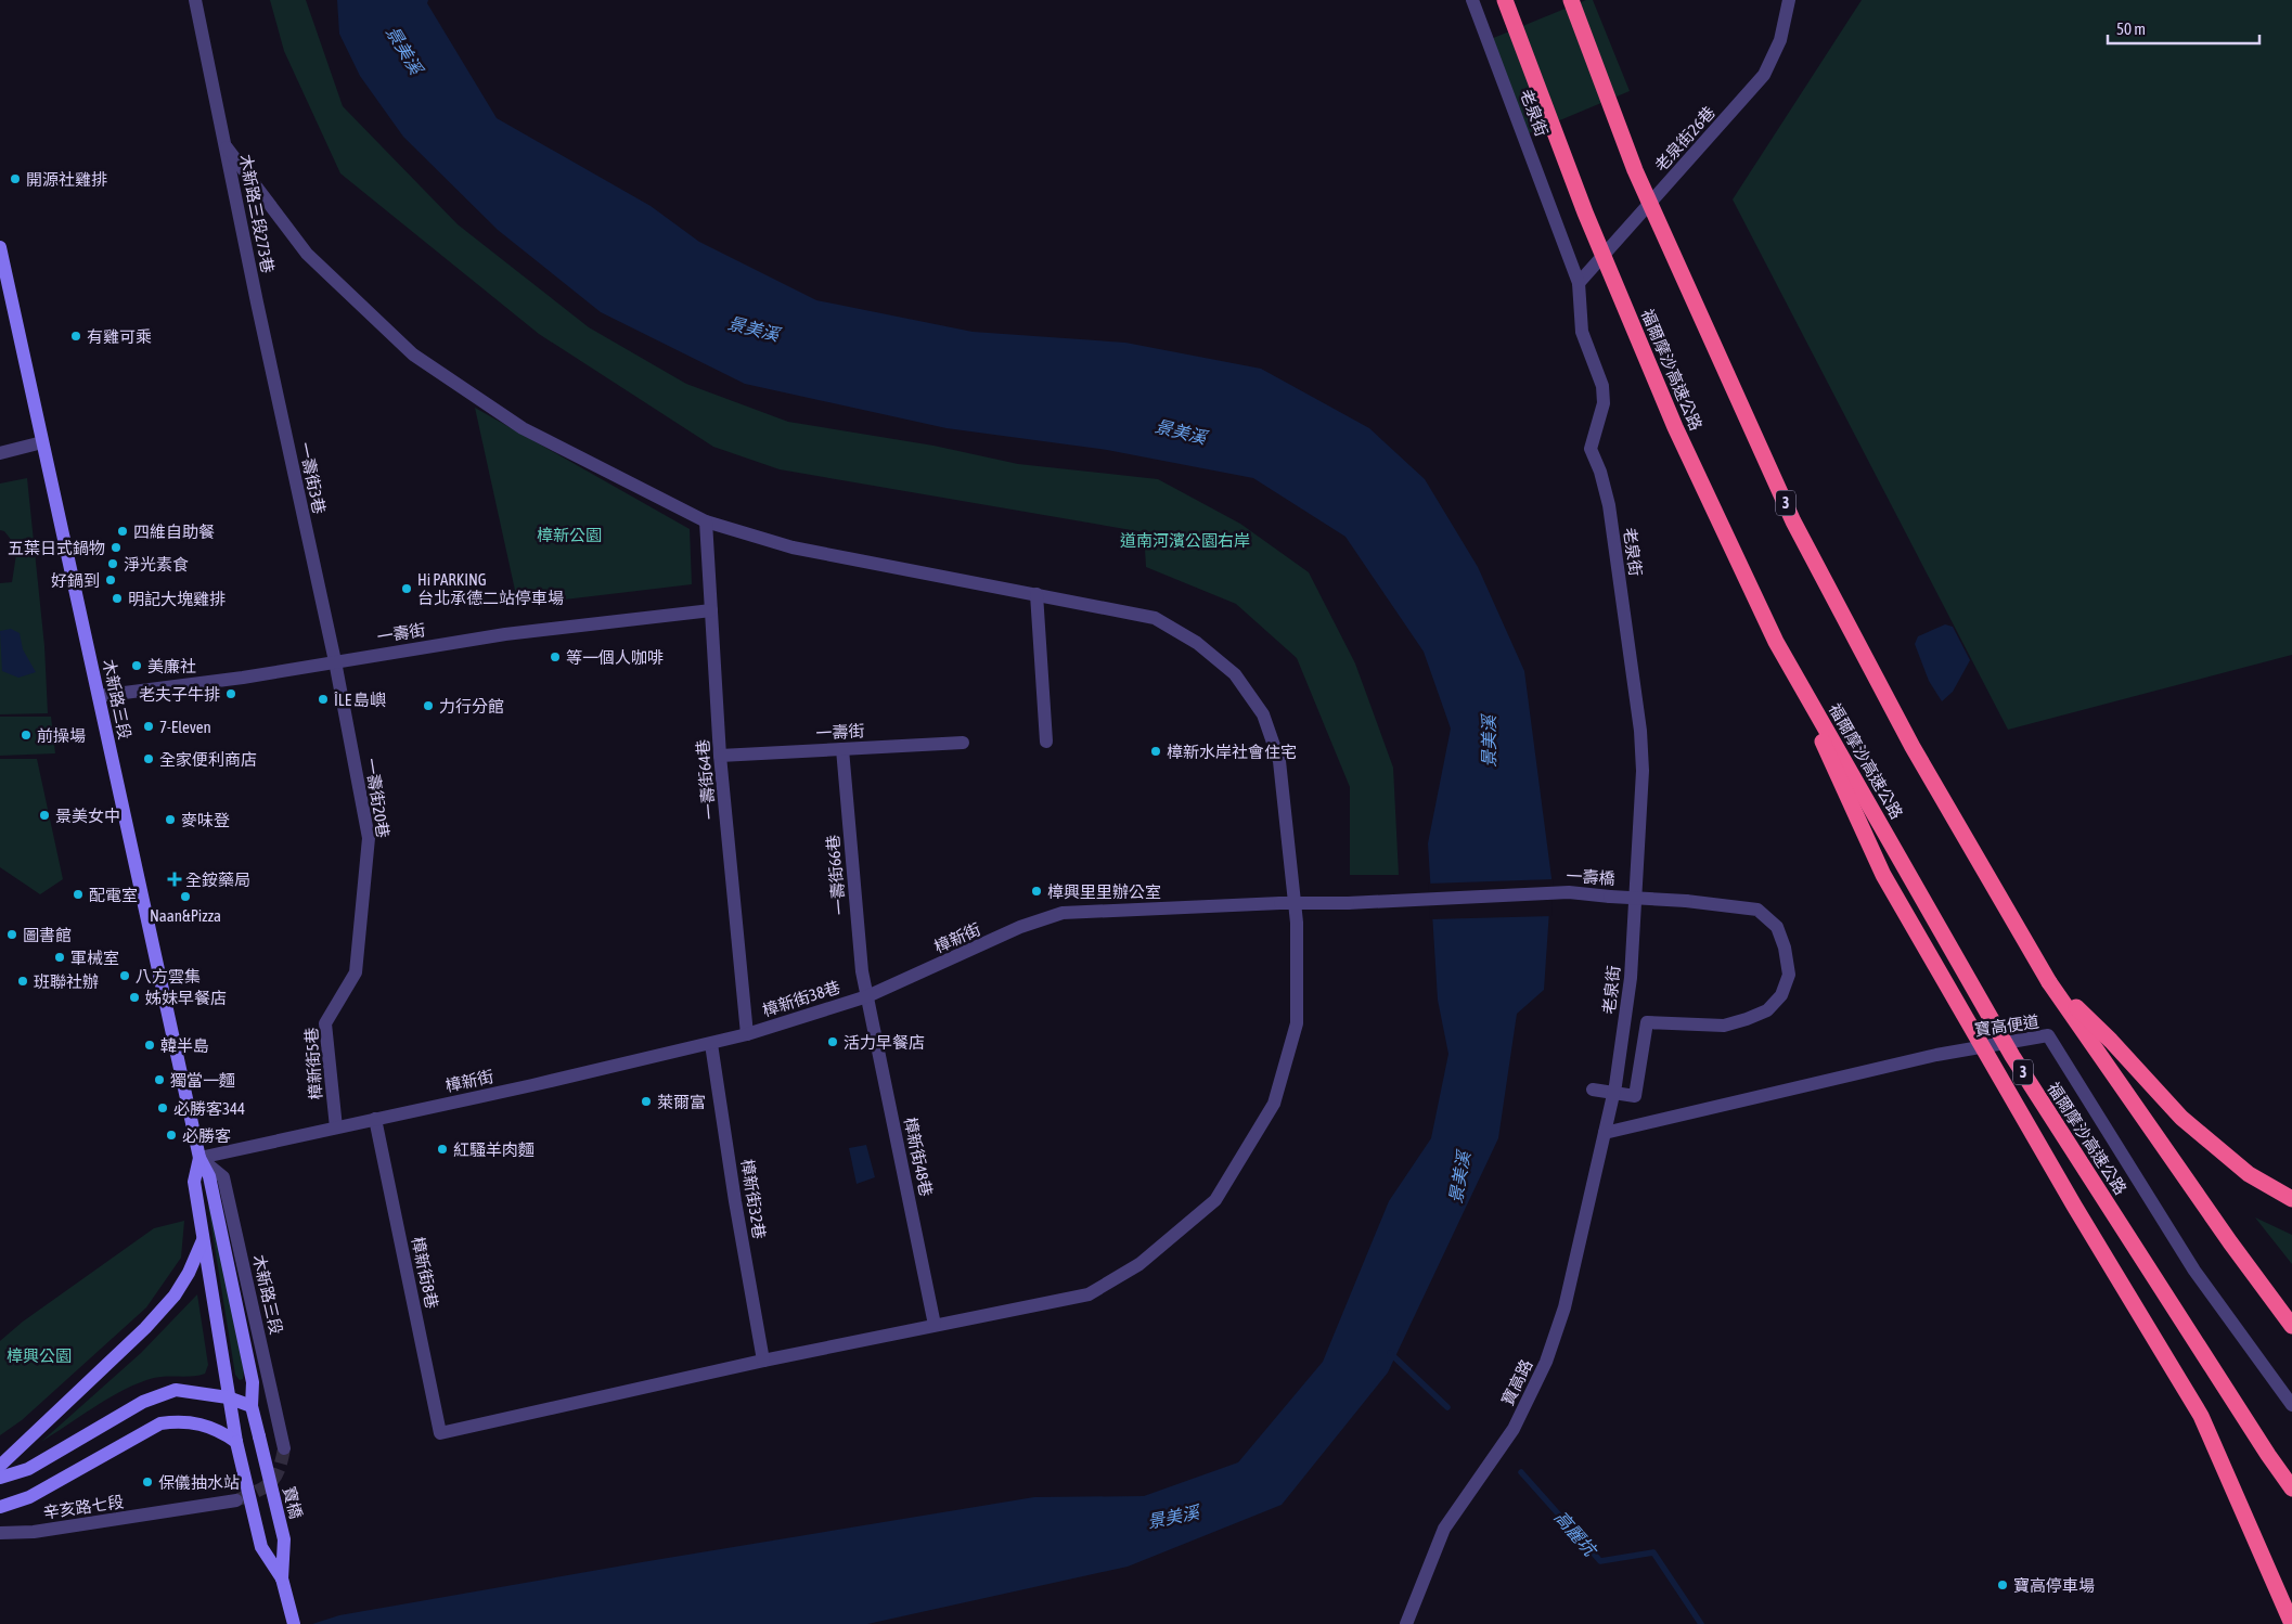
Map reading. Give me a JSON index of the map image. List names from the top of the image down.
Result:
{
  "streets": {
    "highway": ["福爾摩沙高速公路", "3"],
    "main road": ["木新路三段", "寶橋"],
    "street": [
      "老泉街",
      "老泉街26巷",
      "木新路三段273巷",
      "一壽街3巷",
      "一壽街",
      "一壽街64巷",
      "一壽街20巷",
      "一壽街66巷",
      "一壽橋",
      "樟新街",
      "樟新街38巷",
      "寶高便道",
      "樟新街5巷",
      "樟新街48巷",
      "樟新街32巷",
      "樟新街8巷",
      "寶高路",
      "辛亥路七段"
    ]
  },
  "crossings": [
    ["老泉街", "老泉街26巷"],
    ["老泉街", "一壽橋"],
    ["老泉街", "寶高便道"],
    ["老泉街", "寶高路"],
    ["木新路三段273巷", "一壽街3巷"],
    ["一壽街3巷", "一壽街"],
    ["一壽街3巷", "一壽街20巷"],
    ["一壽街", "木新路三段"],
    ["一壽街", "一壽街64巷"],
    ["一壽街", "一壽街20巷"],
    ["一壽街", "一壽街66巷"],
    ["木新路三段", "樟新街"],
    ["木新路三段", "寶橋"],
    ["一壽街64巷", "樟新街"],
    ["一壽街64巷", "樟新街38巷"],
    ["一壽街20巷", "樟新街5巷"],
    ["一壽街66巷", "樟新街"],
    ["一壽街66巷", "樟新街38巷"],
    ["一壽街66巷", "樟新街48巷"],
    ["一壽橋", "樟新街"],
    ["樟新街", "樟新街38巷"],
    ["樟新街", "樟新街5巷"],
    ["樟新街", "樟新街48巷"],
    ["樟新街", "樟新街32巷"],
    ["樟新街", "樟新街8巷"],
    ["樟新街38巷", "樟新街48巷"],
    ["寶高便道", "寶高路"],
    ["樟新街32巷", "樟新街8巷"]
  ],
  "water": ["景美溪", "高麗坑"],
  "parks": ["樟新公園", "道南河濱公園右岸", "樟興公園"],
  "places": {
    "other": [
      "開源社雞排",
      "有雞可乘",
      "四維自助餐",
      "五葉日式鍋物",
      "淨光素食",
      "好鍋到",
      "Hi PARKING 台北承德二站停車場",
      "明記大塊雞排",
      "等一個人咖啡",
      "美廉社",
      "老夫子牛排",
      "ÎLE 島嶼",
      "力行分館",
      "7-Eleven",
      "前操場",
      "樟新水岸社會住宅",
      "全家便利商店",
      "景美女中",
      "麥味登",
      "樟興里里辦公室",
      "配電室",
      "Naan&Pizza",
      "圖書館",
      "軍械室",
      "八方雲集",
      "班聯社辦",
      "姊妹早餐店",
      "活力早餐店",
      "韓半島",
      "獨當一麵",
      "萊爾富",
      "必勝客344",
      "必勝客",
      "紅騷羊肉麵",
      "保儀抽水站",
      "寶高停車場"
    ],
    "health": ["全銨藥局"]
  },
  "scale_bar": "50 m"
}
